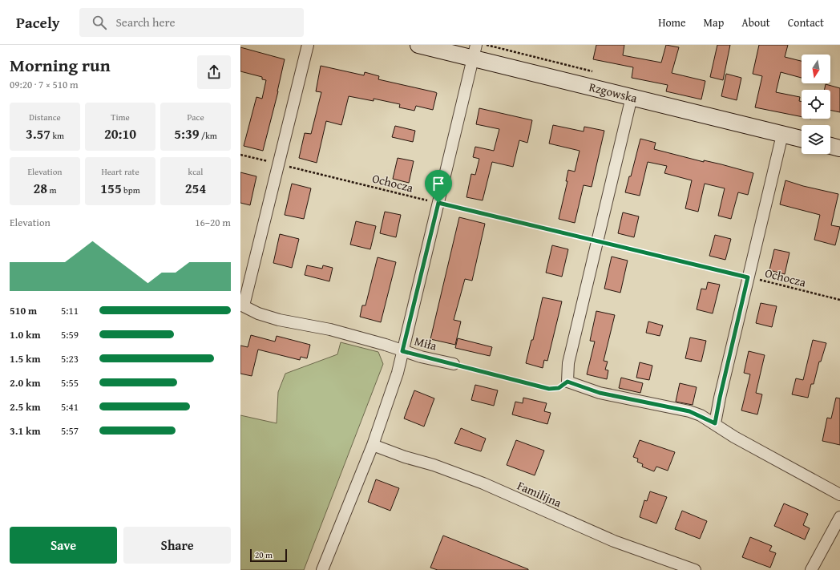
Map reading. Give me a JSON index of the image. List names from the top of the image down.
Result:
{
  "streets": {
    "main road": ["Rzgowska"],
    "street": ["Miła", "Familijna"],
    "path": ["Ochocza"]
  },
  "scale_bar": "20 m",
  "north": "bottom",
  "page": {
    "header": "Pacely",
    "search": "Search here",
    "nav": [
      "Home",
      "Map",
      "About",
      "Contact"
    ],
    "heading": ["Morning run", "09:20 · 7 × 510 m"],
    "stats": [
      ["Distance", "3.57 km"],
      ["Time", "20:10"],
      ["Pace", "5:39 /km"],
      ["Elevation", "28 m"],
      ["Heart rate", "155 bpm"],
      ["kcal", "254"]
    ],
    "chart": ["Elevation", "16–20 m"],
    "list": [
      {
        "name": "510 m",
        "note": "5:11"
      },
      {
        "name": "1.0 km",
        "note": "5:59"
      },
      {
        "name": "1.5 km",
        "note": "5:23"
      },
      {
        "name": "2.0 km",
        "note": "5:55"
      },
      {
        "name": "2.5 km",
        "note": "5:41"
      },
      {
        "name": "3.1 km",
        "note": "5:57"
      }
    ],
    "buttons": ["Save", "Share"],
    "scale": "20 m"
  }
}
